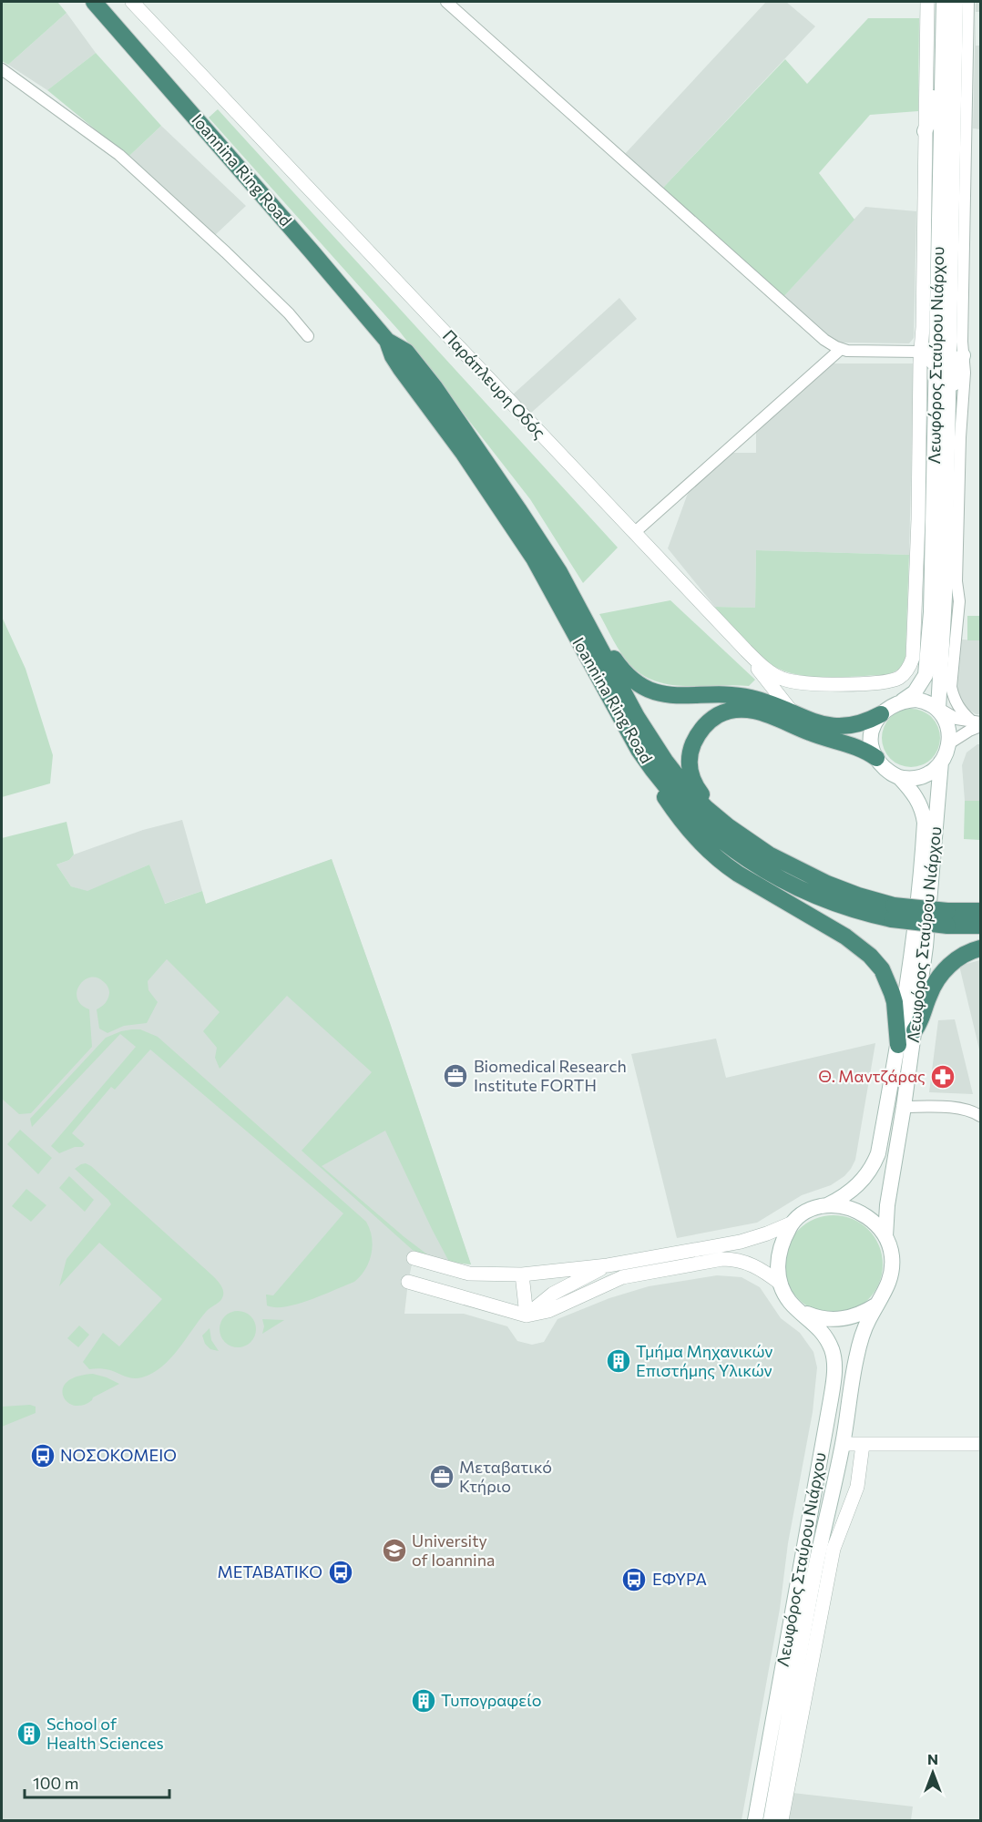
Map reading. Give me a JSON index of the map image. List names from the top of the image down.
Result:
{
  "streets": {
    "highway": ["Ioannina Ring Road"],
    "main road": ["Λεωφόρος Σταύρου Νιάρχου"],
    "street": ["Παράπλευρη Οδός"]
  },
  "places": {
    "office": ["Biomedical Research Institute FORTH", "Μεταβατικό Κτήριο"],
    "pharmacy": ["Θ. Μαντζάρας"],
    "building": ["Τμήμα Μηχανικών Επιστήμης Υλικών", "Τυπογραφείο", "School of Health Sciences"],
    "bus stop": ["ΝΟΣΟΚΟΜΕΙΟ", "ΜΕΤΑΒΑΤΙΚΟ", "ΕΦΥΡΑ"],
    "school or university": ["University of Ioannina"]
  },
  "scale_bar": "100 m",
  "north": "top"
}
